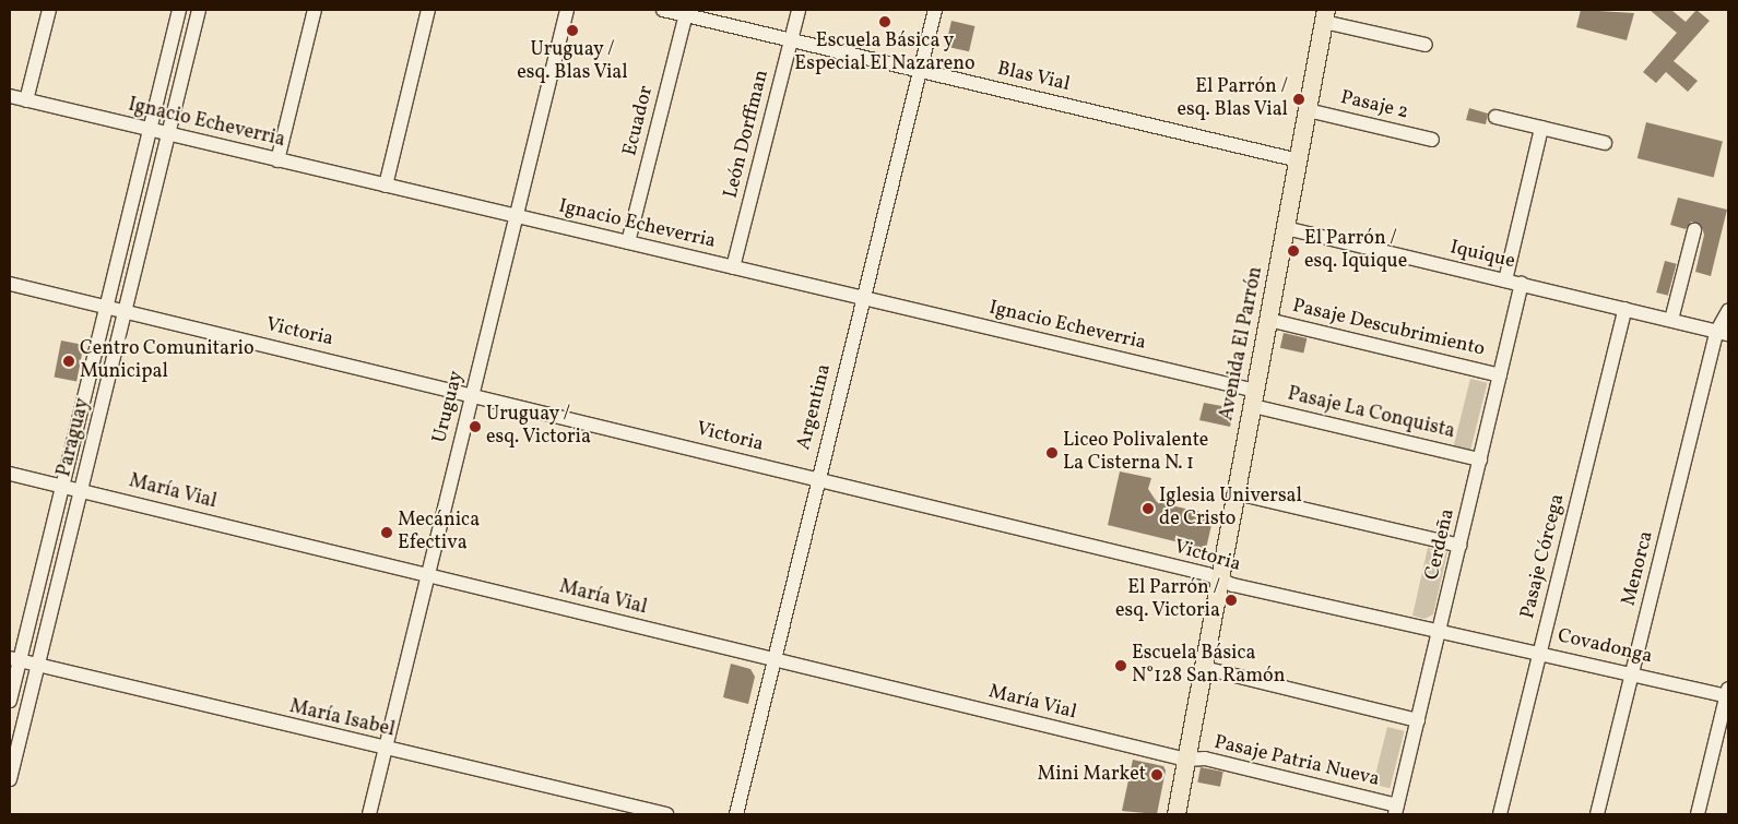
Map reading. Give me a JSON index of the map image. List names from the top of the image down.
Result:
{
  "streets": {
    "main road": ["Avenida El Parrón"],
    "street": [
      "Blas Vial",
      "Pasaje 2",
      "Ecuador",
      "Ignacio Echeverria",
      "León Dorffman",
      "Iquique",
      "Pasaje Descubrimiento",
      "Victoria",
      "Uruguay",
      "Argentina",
      "Pasaje La Conquista",
      "Paraguay",
      "María Vial",
      "Cerdeña",
      "Pasaje Córcega",
      "Menorca",
      "Covadonga",
      "María Isabel",
      "Pasaje Patria Nueva"
    ]
  },
  "crossings": [
    ["Blas Vial", "Ecuador"],
    ["Blas Vial", "León Dorffman"],
    ["Blas Vial", "Avenida El Parrón"],
    ["Blas Vial", "Argentina"],
    ["Pasaje 2", "Avenida El Parrón"],
    ["Ecuador", "Ignacio Echeverria"],
    ["Ignacio Echeverria", "León Dorffman"],
    ["Ignacio Echeverria", "Avenida El Parrón"],
    ["Ignacio Echeverria", "Uruguay"],
    ["Ignacio Echeverria", "Argentina"],
    ["Ignacio Echeverria", "Pasaje La Conquista"],
    ["Ignacio Echeverria", "Paraguay"],
    ["Iquique", "Avenida El Parrón"],
    ["Iquique", "Cerdeña"],
    ["Iquique", "Pasaje Córcega"],
    ["Iquique", "Menorca"],
    ["Pasaje Descubrimiento", "Avenida El Parrón"],
    ["Pasaje Descubrimiento", "Cerdeña"],
    ["Victoria", "Avenida El Parrón"],
    ["Victoria", "Uruguay"],
    ["Victoria", "Argentina"],
    ["Victoria", "Paraguay"],
    ["Victoria", "Cerdeña"],
    ["Victoria", "Covadonga"],
    ["Avenida El Parrón", "Pasaje La Conquista"],
    ["Avenida El Parrón", "María Vial"],
    ["Avenida El Parrón", "Pasaje Patria Nueva"],
    ["Uruguay", "María Vial"],
    ["Uruguay", "María Isabel"],
    ["Argentina", "María Vial"],
    ["Pasaje La Conquista", "Cerdeña"],
    ["Paraguay", "María Vial"],
    ["Paraguay", "María Isabel"],
    ["María Vial", "Pasaje Patria Nueva"],
    ["Cerdeña", "Covadonga"],
    ["Cerdeña", "Pasaje Patria Nueva"],
    ["Pasaje Córcega", "Covadonga"],
    ["Menorca", "Covadonga"]
  ],
  "places": [
    "Escuela Básica y Especial El Nazareno",
    "Uruguay / esq. Blas Vial",
    "El Parrón / esq. Blas Vial",
    "El Parrón / esq. Iquique",
    "Centro Comunitario Municipal",
    "Uruguay / esq. Victoria",
    "Liceo Polivalente La Cisterna N. 1",
    "Iglesia Universal de Cristo",
    "Mecánica Efectiva",
    "El Parrón / esq. Victoria",
    "Escuela Básica N°128 San Ramón",
    "Mini Market"
  ]
}
